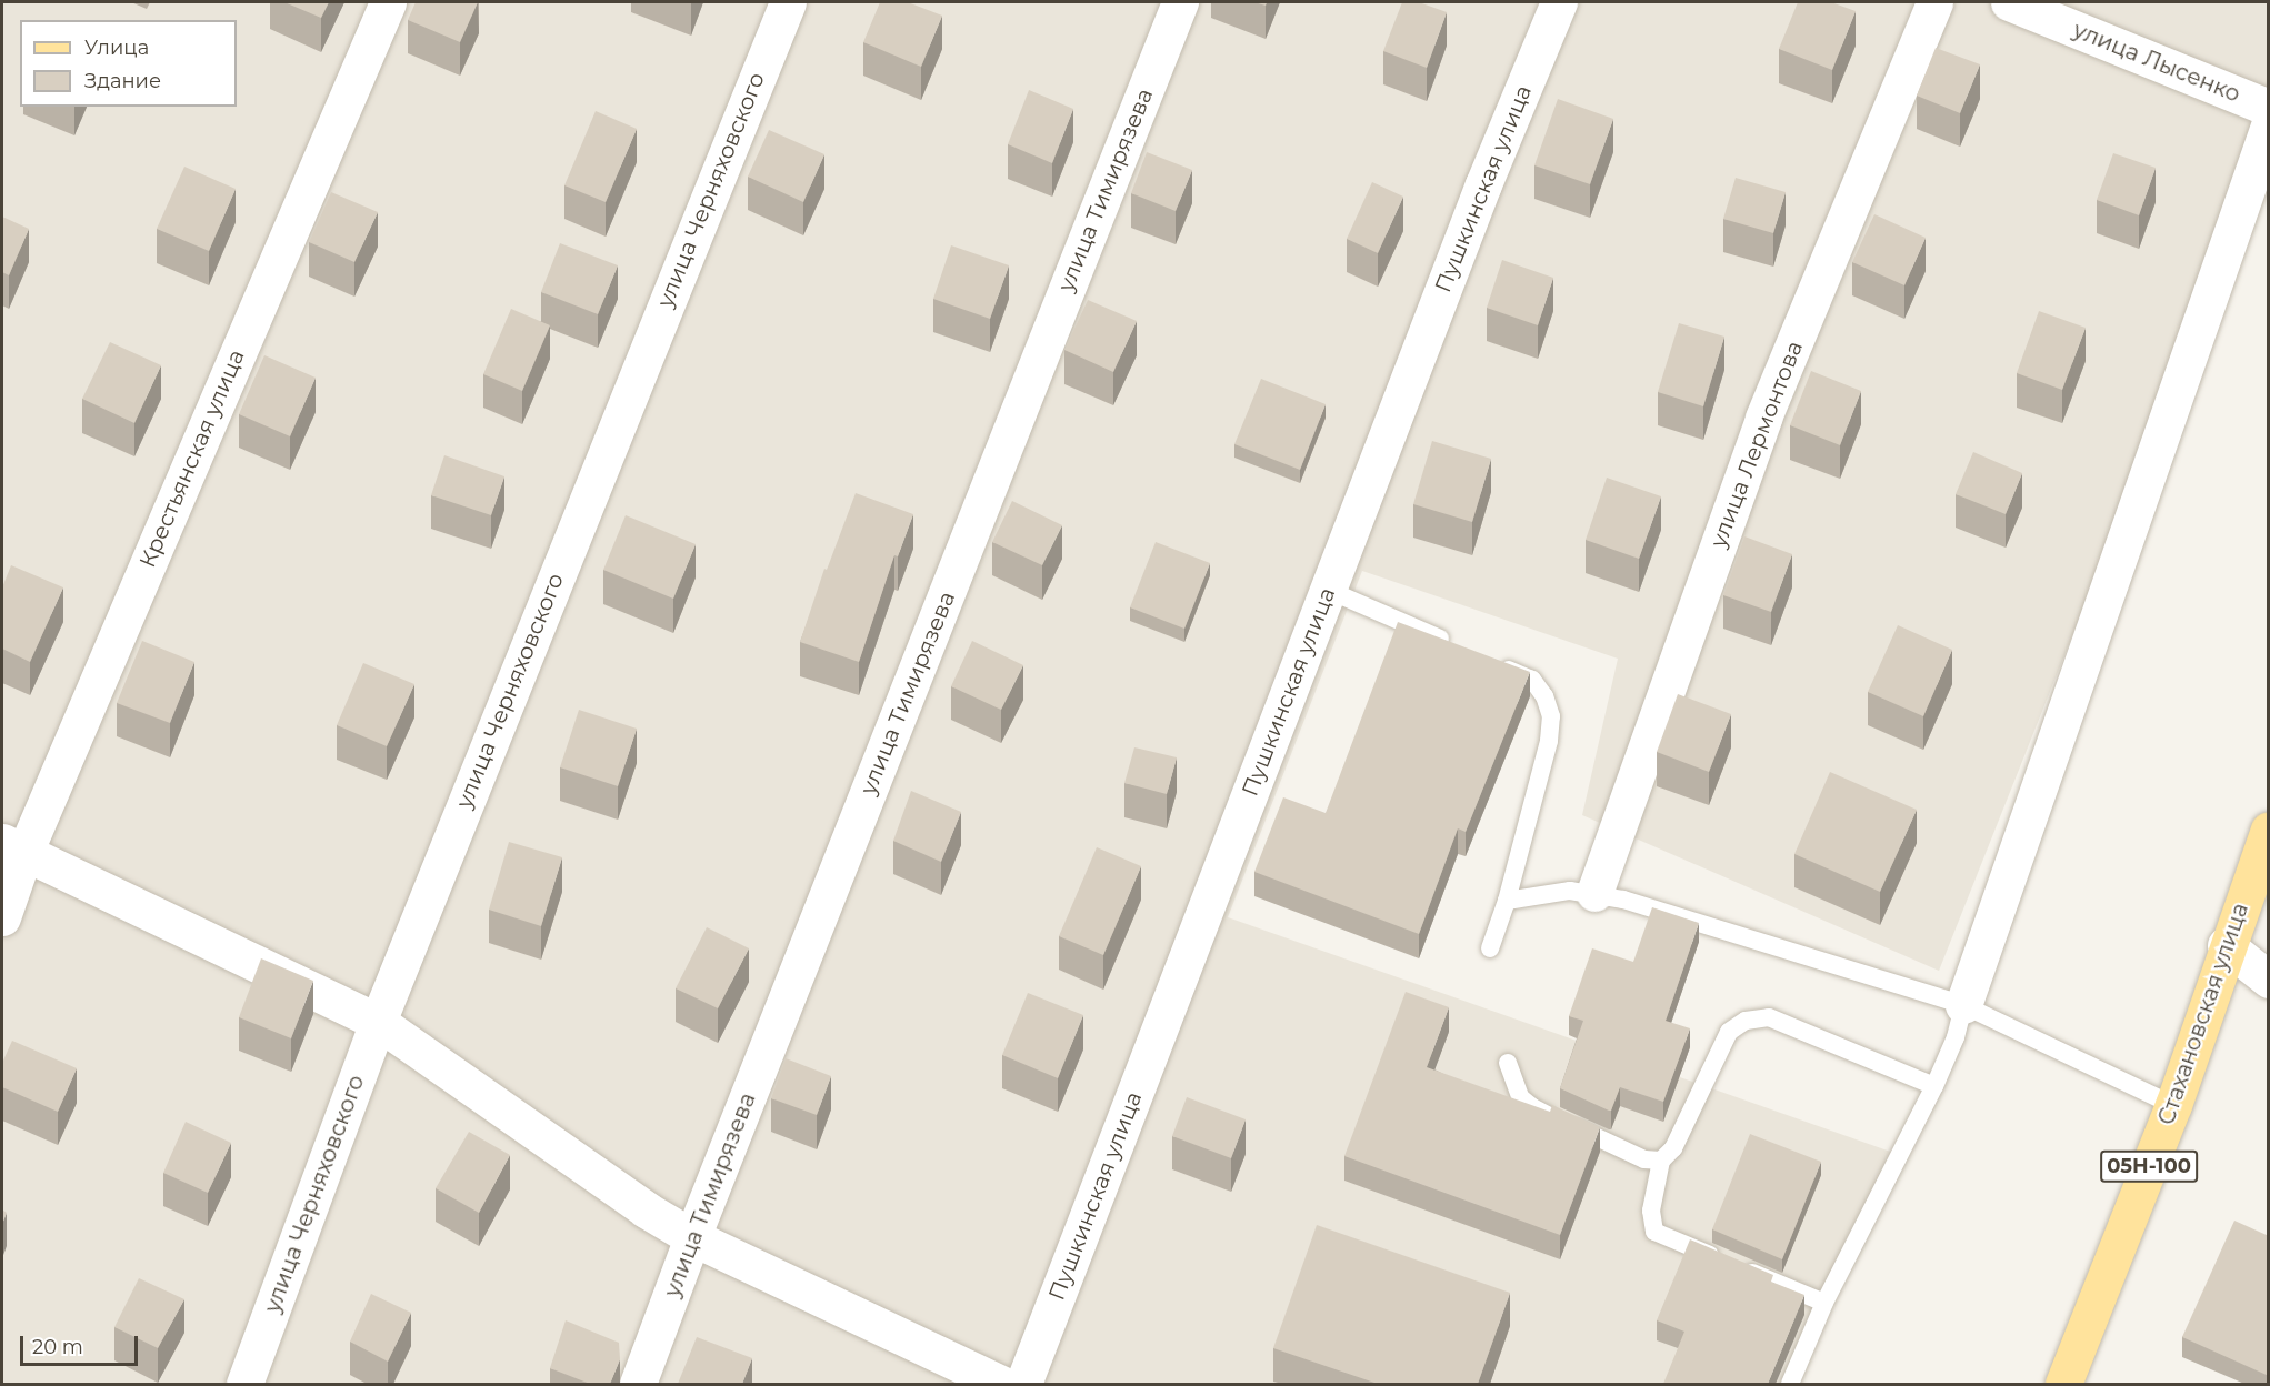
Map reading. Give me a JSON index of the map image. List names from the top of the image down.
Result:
{
  "streets": {
    "main road": ["Стахановская улица", "05Н-100"],
    "street": [
      "улица Лысенко",
      "Пушкинская улица",
      "улица Черняховского",
      "улица Тимирязева",
      "улица Лермонтова",
      "Крестьянская улица"
    ]
  },
  "legend": ["Улица", "Здание"],
  "scale_bar": "20 m"
}
